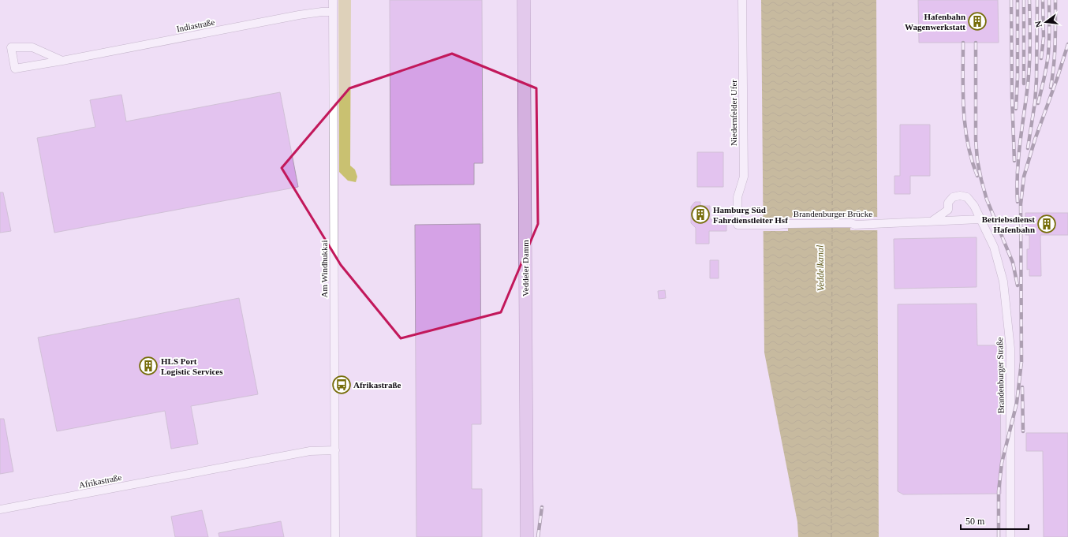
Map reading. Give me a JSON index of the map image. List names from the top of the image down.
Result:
{
  "streets": {
    "main road": ["Veddeler Damm"],
    "street": [
      "Indiastraße",
      "Niedernfelder Ufer",
      "Brandenburger Brücke",
      "Am Windhukkai",
      "Brandenburger Straße",
      "Afrikastraße"
    ]
  },
  "crossings": [
    ["Indiastraße", "Am Windhukkai"],
    ["Niedernfelder Ufer", "Brandenburger Brücke"],
    ["Brandenburger Brücke", "Brandenburger Straße"],
    ["Am Windhukkai", "Afrikastraße"]
  ],
  "water": ["Veddelkanal"],
  "places": {
    "building": [
      "Hafenbahn Wagenwerkstatt",
      "Hamburg Süd Fahrdienstleiter Hsf",
      "Betriebsdienst Hafenbahn",
      "HLS Port Logistic Services"
    ],
    "bus stop": ["Afrikastraße"]
  },
  "scale_bar": "50 m",
  "north": "left"
}
